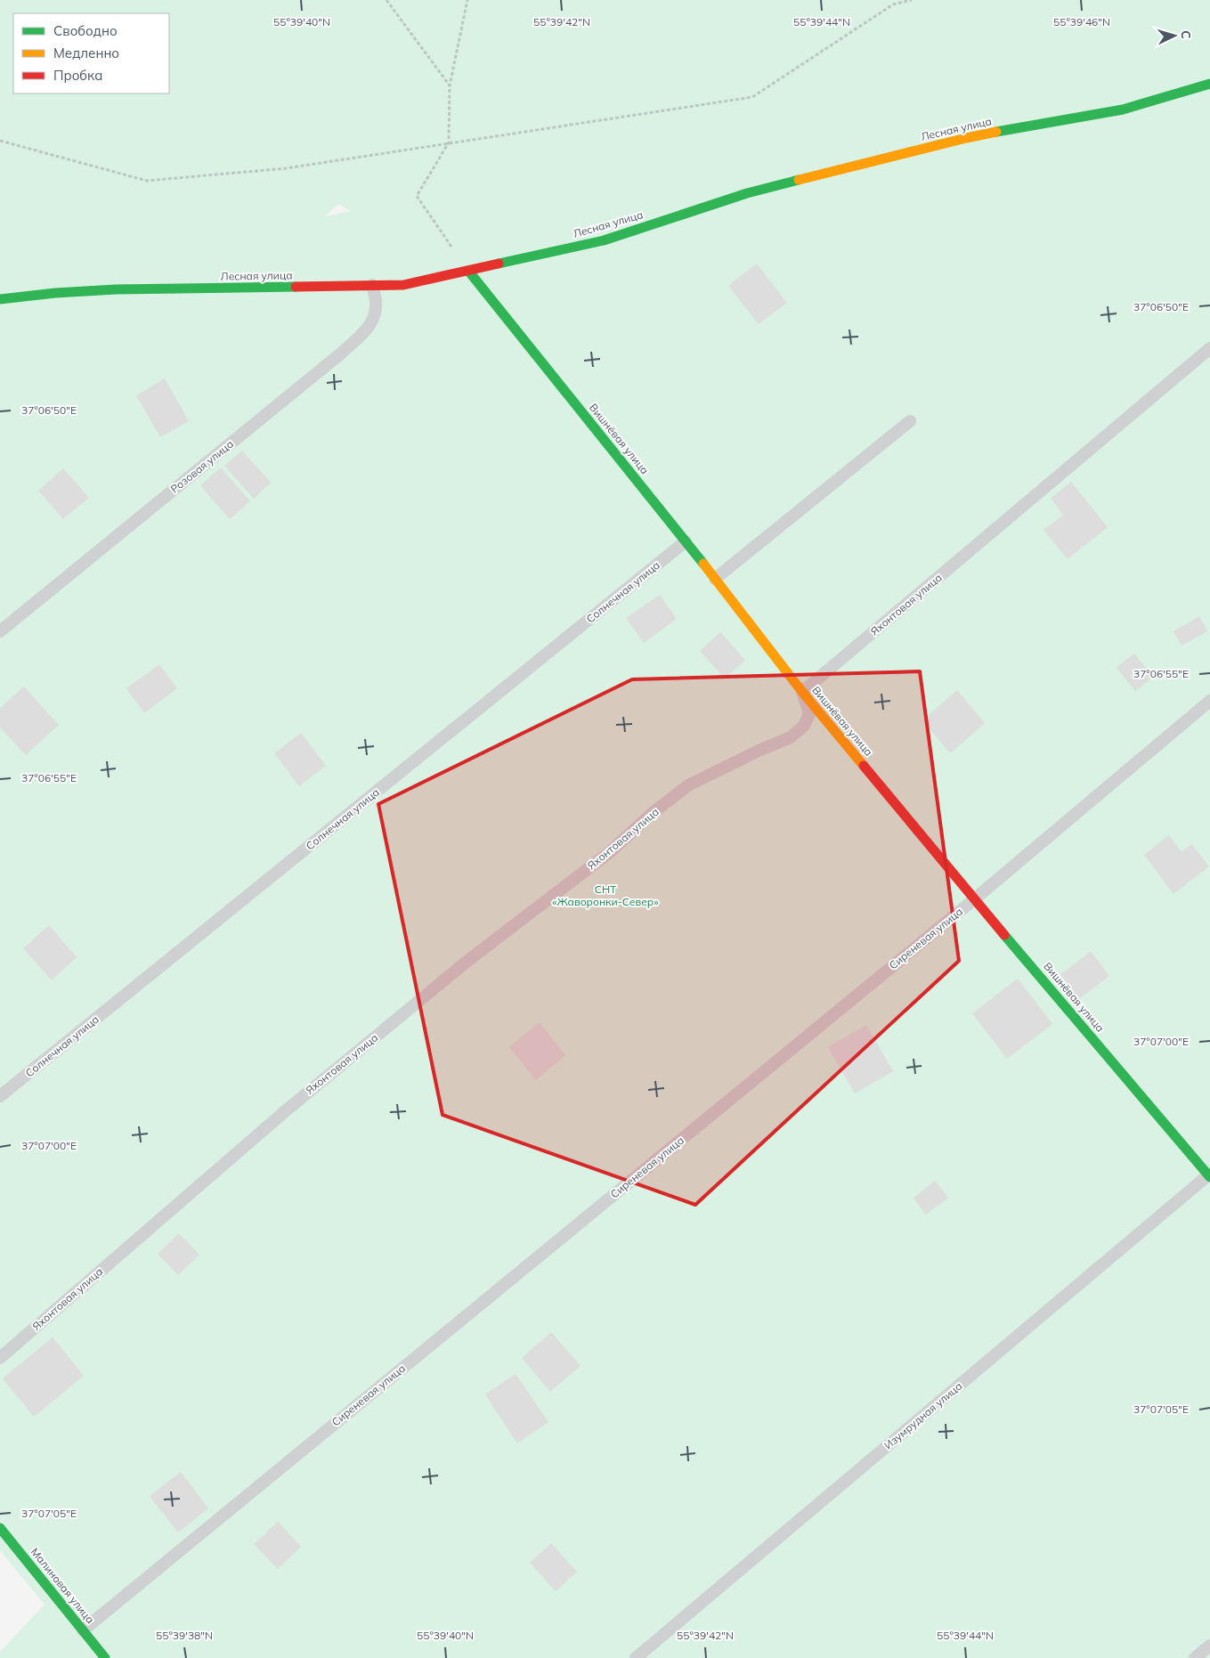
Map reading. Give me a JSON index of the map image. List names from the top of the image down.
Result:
{
  "streets": {
    "street": ["Лесная улица", "Вишнёвая улица", "Малиновая улица"],
    "lane": [
      "Розовая улица",
      "Солнечная улица",
      "Яхонтовая улица",
      "Сиреневая улица",
      "Изумрудная улица"
    ]
  },
  "crossings": [
    ["Лесная улица", "Вишнёвая улица"],
    ["Лесная улица", "Розовая улица"],
    ["Вишнёвая улица", "Солнечная улица"],
    ["Вишнёвая улица", "Яхонтовая улица"],
    ["Вишнёвая улица", "Сиреневая улица"],
    ["Вишнёвая улица", "Изумрудная улица"],
    ["Сиреневая улица", "Малиновая улица"]
  ],
  "parks": ["СНТ «Жаворонки-Север»"],
  "legend": ["Свободно", "Медленно", "Пробка"],
  "north": "right",
  "coordinates": [
    "55°39'40\"N",
    "55°39'42\"N",
    "55°39'44\"N",
    "55°39'46\"N",
    "37°06'50\"E",
    "37°06'55\"E",
    "37°07'00\"E",
    "37°07'05\"E",
    "55°39'38\"N"
  ]
}
